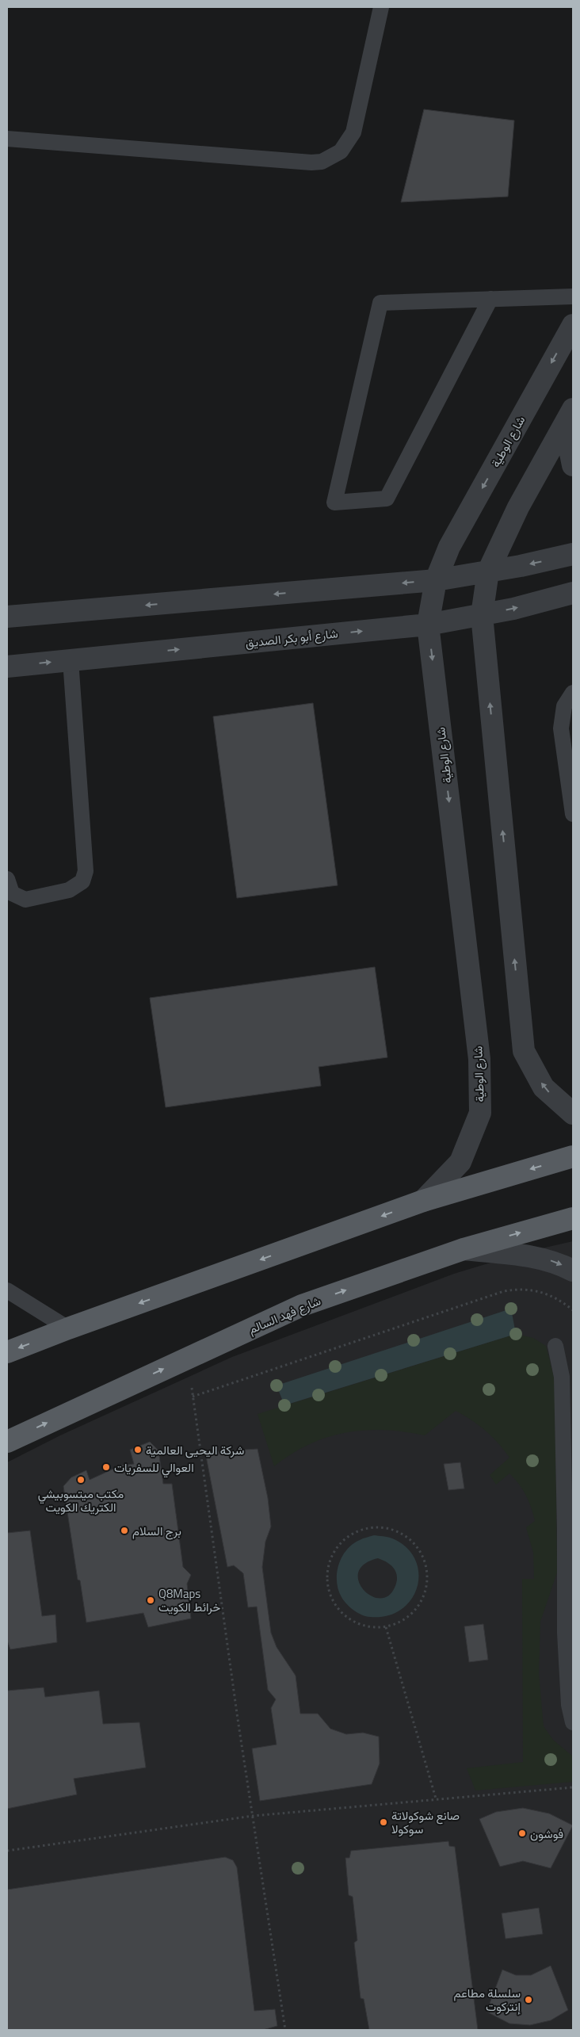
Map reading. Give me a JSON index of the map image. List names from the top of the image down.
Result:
{
  "streets": {
    "main road": ["شارع فهد السالم"],
    "street": ["شارع الوطية", "شارع أبو بكر الصديق"]
  },
  "crossings": [
    ["شارع الوطية", "شارع أبو بكر الصديق"]
  ],
  "places": [
    "شركة اليحيى العالمية",
    "العوالي للسفريات",
    "مكتب ميتسوبيشي الكتريك الكويت",
    "برج السلام",
    "Q8Maps خرائط الكويت",
    "صانع شوكولاتة سوكولا",
    "فوشون",
    "سلسلة مطاعم إنتركوت"
  ]
}
